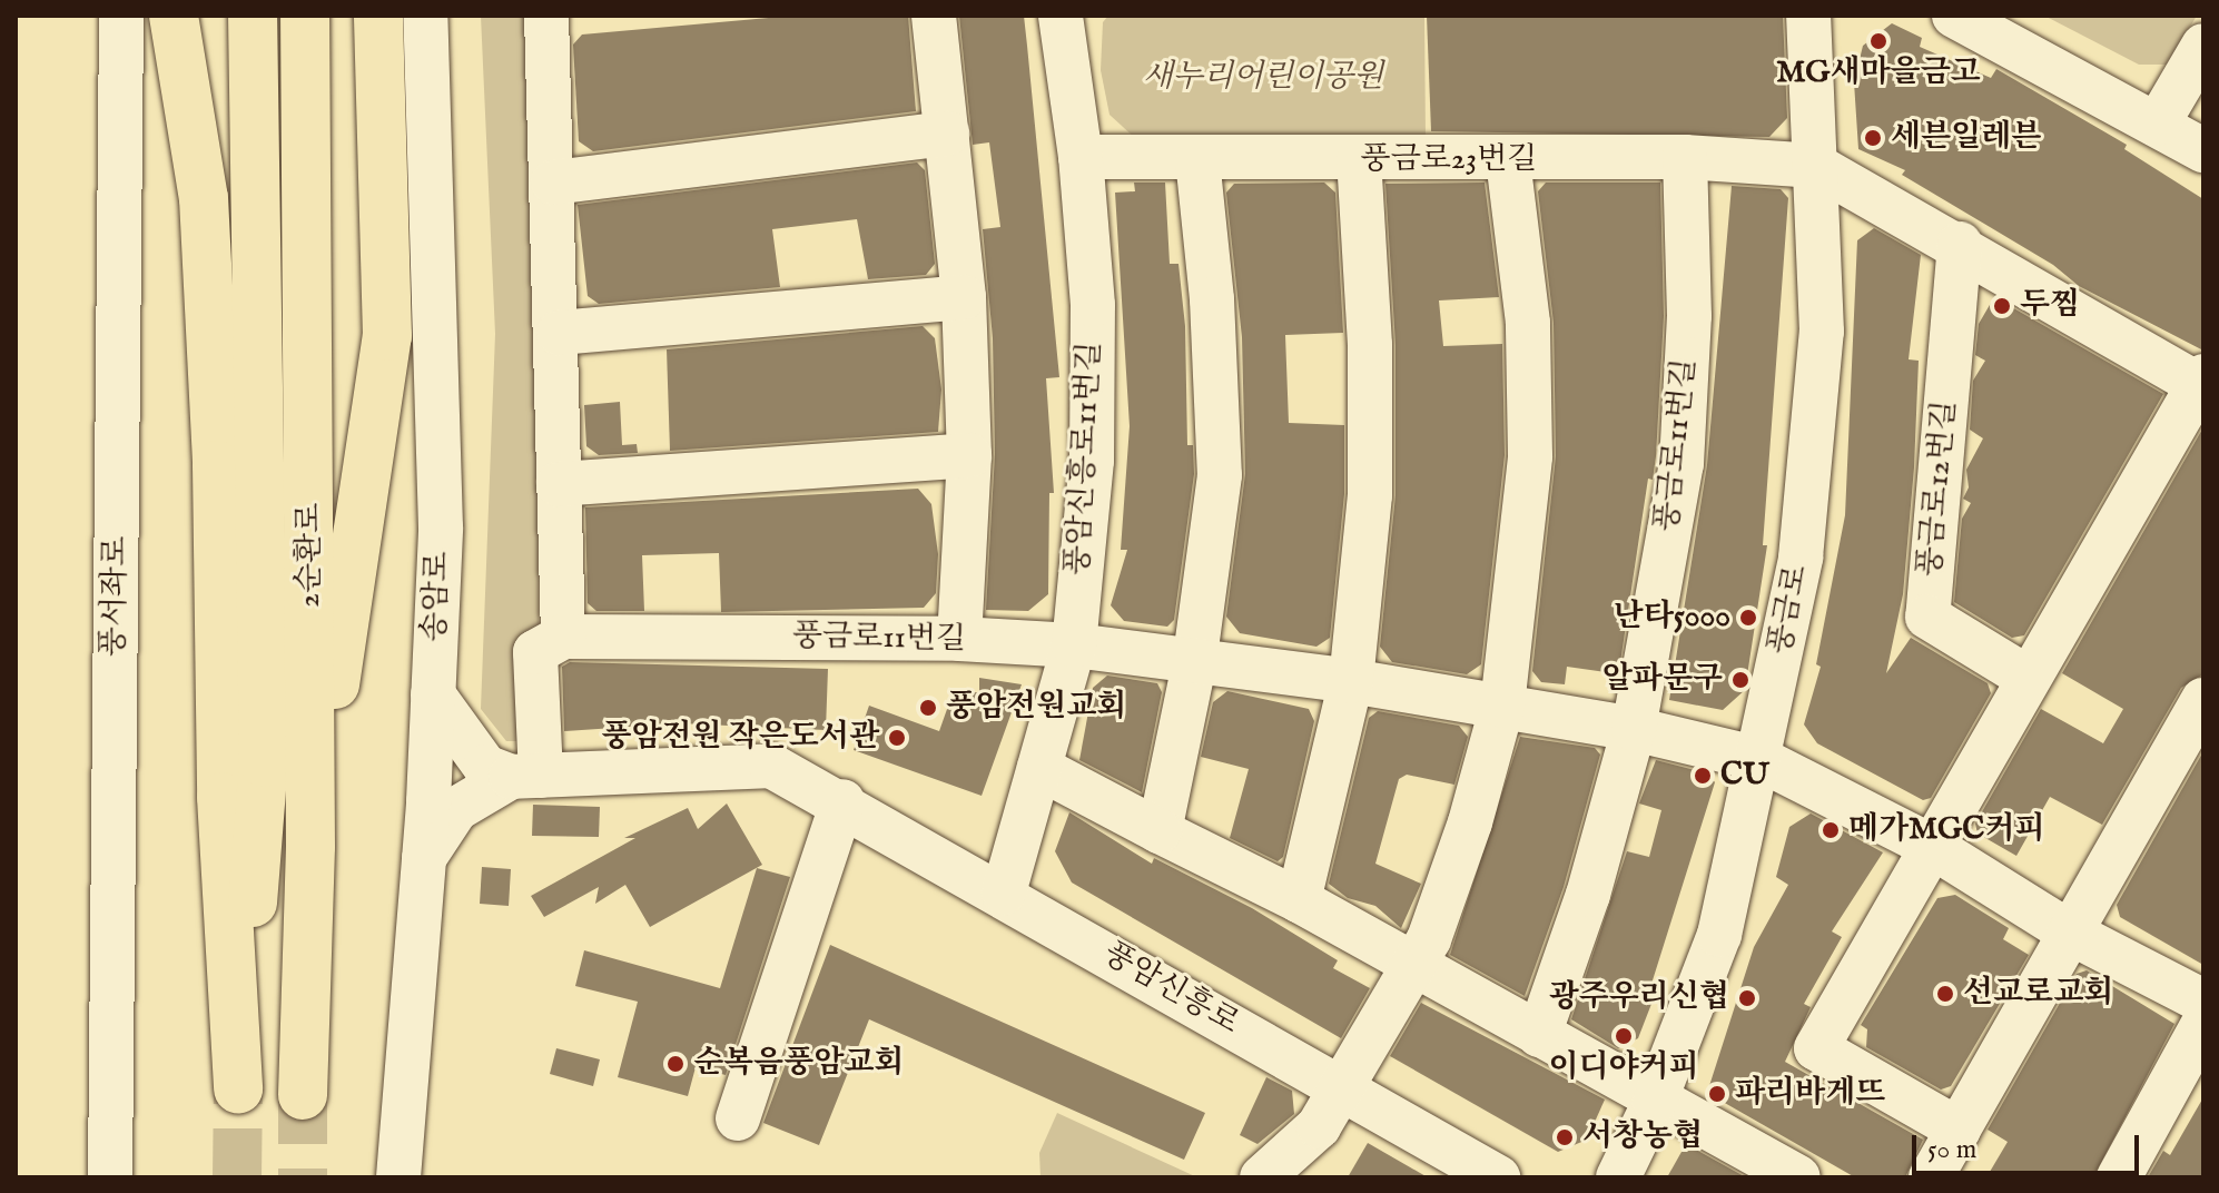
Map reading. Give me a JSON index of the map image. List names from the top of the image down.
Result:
{
  "streets": {
    "highway": ["2순환로"],
    "street": [
      "풍금로23번길",
      "풍금로11번길",
      "풍암신흥로11번길",
      "풍금로12번길",
      "풍서좌로",
      "송암로",
      "풍금로",
      "풍암신흥로"
    ]
  },
  "crossings": [
    ["풍금로23번길", "풍금로11번길"],
    ["풍금로23번길", "풍암신흥로11번길"],
    ["풍금로23번길", "풍금로"],
    ["풍금로11번길", "풍암신흥로11번길"],
    ["풍금로11번길", "풍금로"],
    ["풍암신흥로11번길", "풍암신흥로"],
    ["송암로", "풍암신흥로"]
  ],
  "parks": ["새누리어린이공원"],
  "places": [
    "MG새마을금고",
    "세븐일레븐",
    "두찜",
    "난타5000",
    "알파문구",
    "풍암전원교회",
    "풍암전원 작은도서관",
    "CU",
    "메가MGC커피",
    "선교로교회",
    "광주우리신협",
    "이디야커피",
    "순복음풍암교회",
    "파리바게뜨",
    "서창농협"
  ],
  "scale_bar": "50 m"
}
